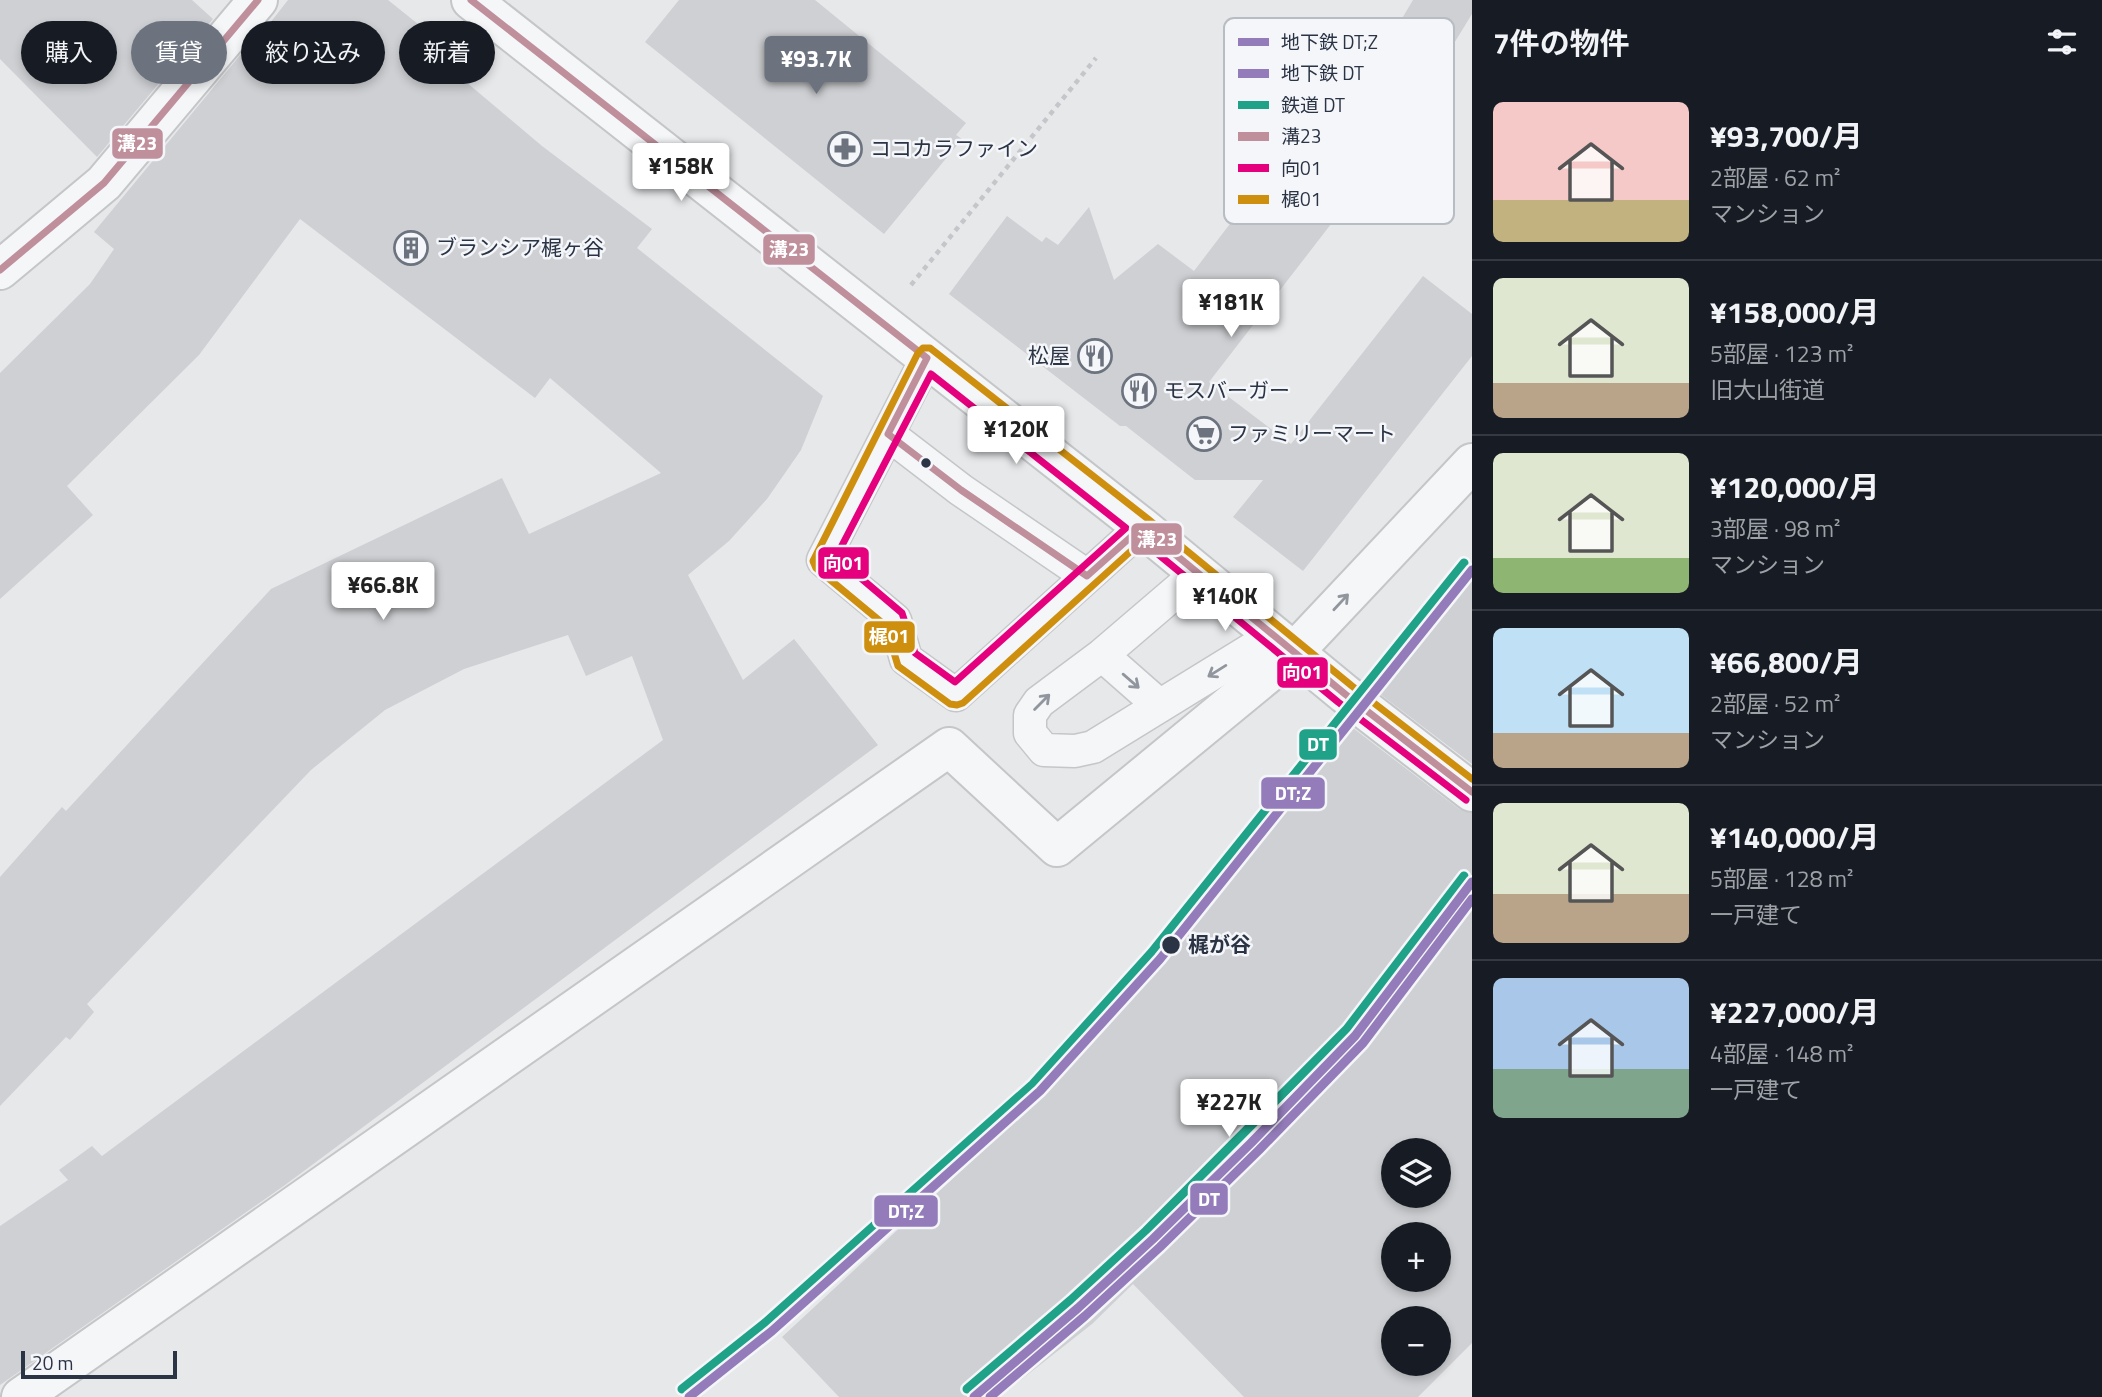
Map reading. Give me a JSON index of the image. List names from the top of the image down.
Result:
{
  "places": {
    "pharmacy": ["ココカラファイン"],
    "building": ["ブランシア梶ヶ谷"],
    "restaurant": ["松屋", "モスバーガー"],
    "supermarket": ["ファミリーマート"],
    "other": ["梶が谷"]
  },
  "lines": [
    "transit line 溝23",
    "transit line 梶01",
    "transit line 向01",
    "rail line DT",
    "metro line DT;Z",
    "metro line DT"
  ],
  "legend": [
    "地下鉄 DT;Z",
    "地下鉄 DT",
    "鉄道 DT",
    "溝23",
    "向01",
    "梶01"
  ],
  "scale_bar": "20 m",
  "page": {
    "heading": "7件の物件",
    "chip": [
      "購入",
      "賃貸",
      "絞り込み",
      "新着"
    ],
    "price": [
      "¥93.7K",
      "¥158K",
      "¥181K",
      "¥120K",
      "¥66.8K",
      "¥140K",
      "¥227K"
    ],
    "list": [
      {
        "name": "¥93,700/月",
        "note": "2部屋 · 62 m² · マンション"
      },
      {
        "name": "¥158,000/月",
        "note": "5部屋 · 123 m² · 旧大山街道"
      },
      {
        "name": "¥120,000/月",
        "note": "3部屋 · 98 m² · マンション"
      },
      {
        "name": "¥66,800/月",
        "note": "2部屋 · 52 m² · マンション"
      },
      {
        "name": "¥140,000/月",
        "note": "5部屋 · 128 m² · 一戸建て"
      },
      {
        "name": "¥227,000/月",
        "note": "4部屋 · 148 m² · 一戸建て"
      }
    ],
    "map_buttons": ["+", "−"],
    "scale": "20 m"
  }
}
